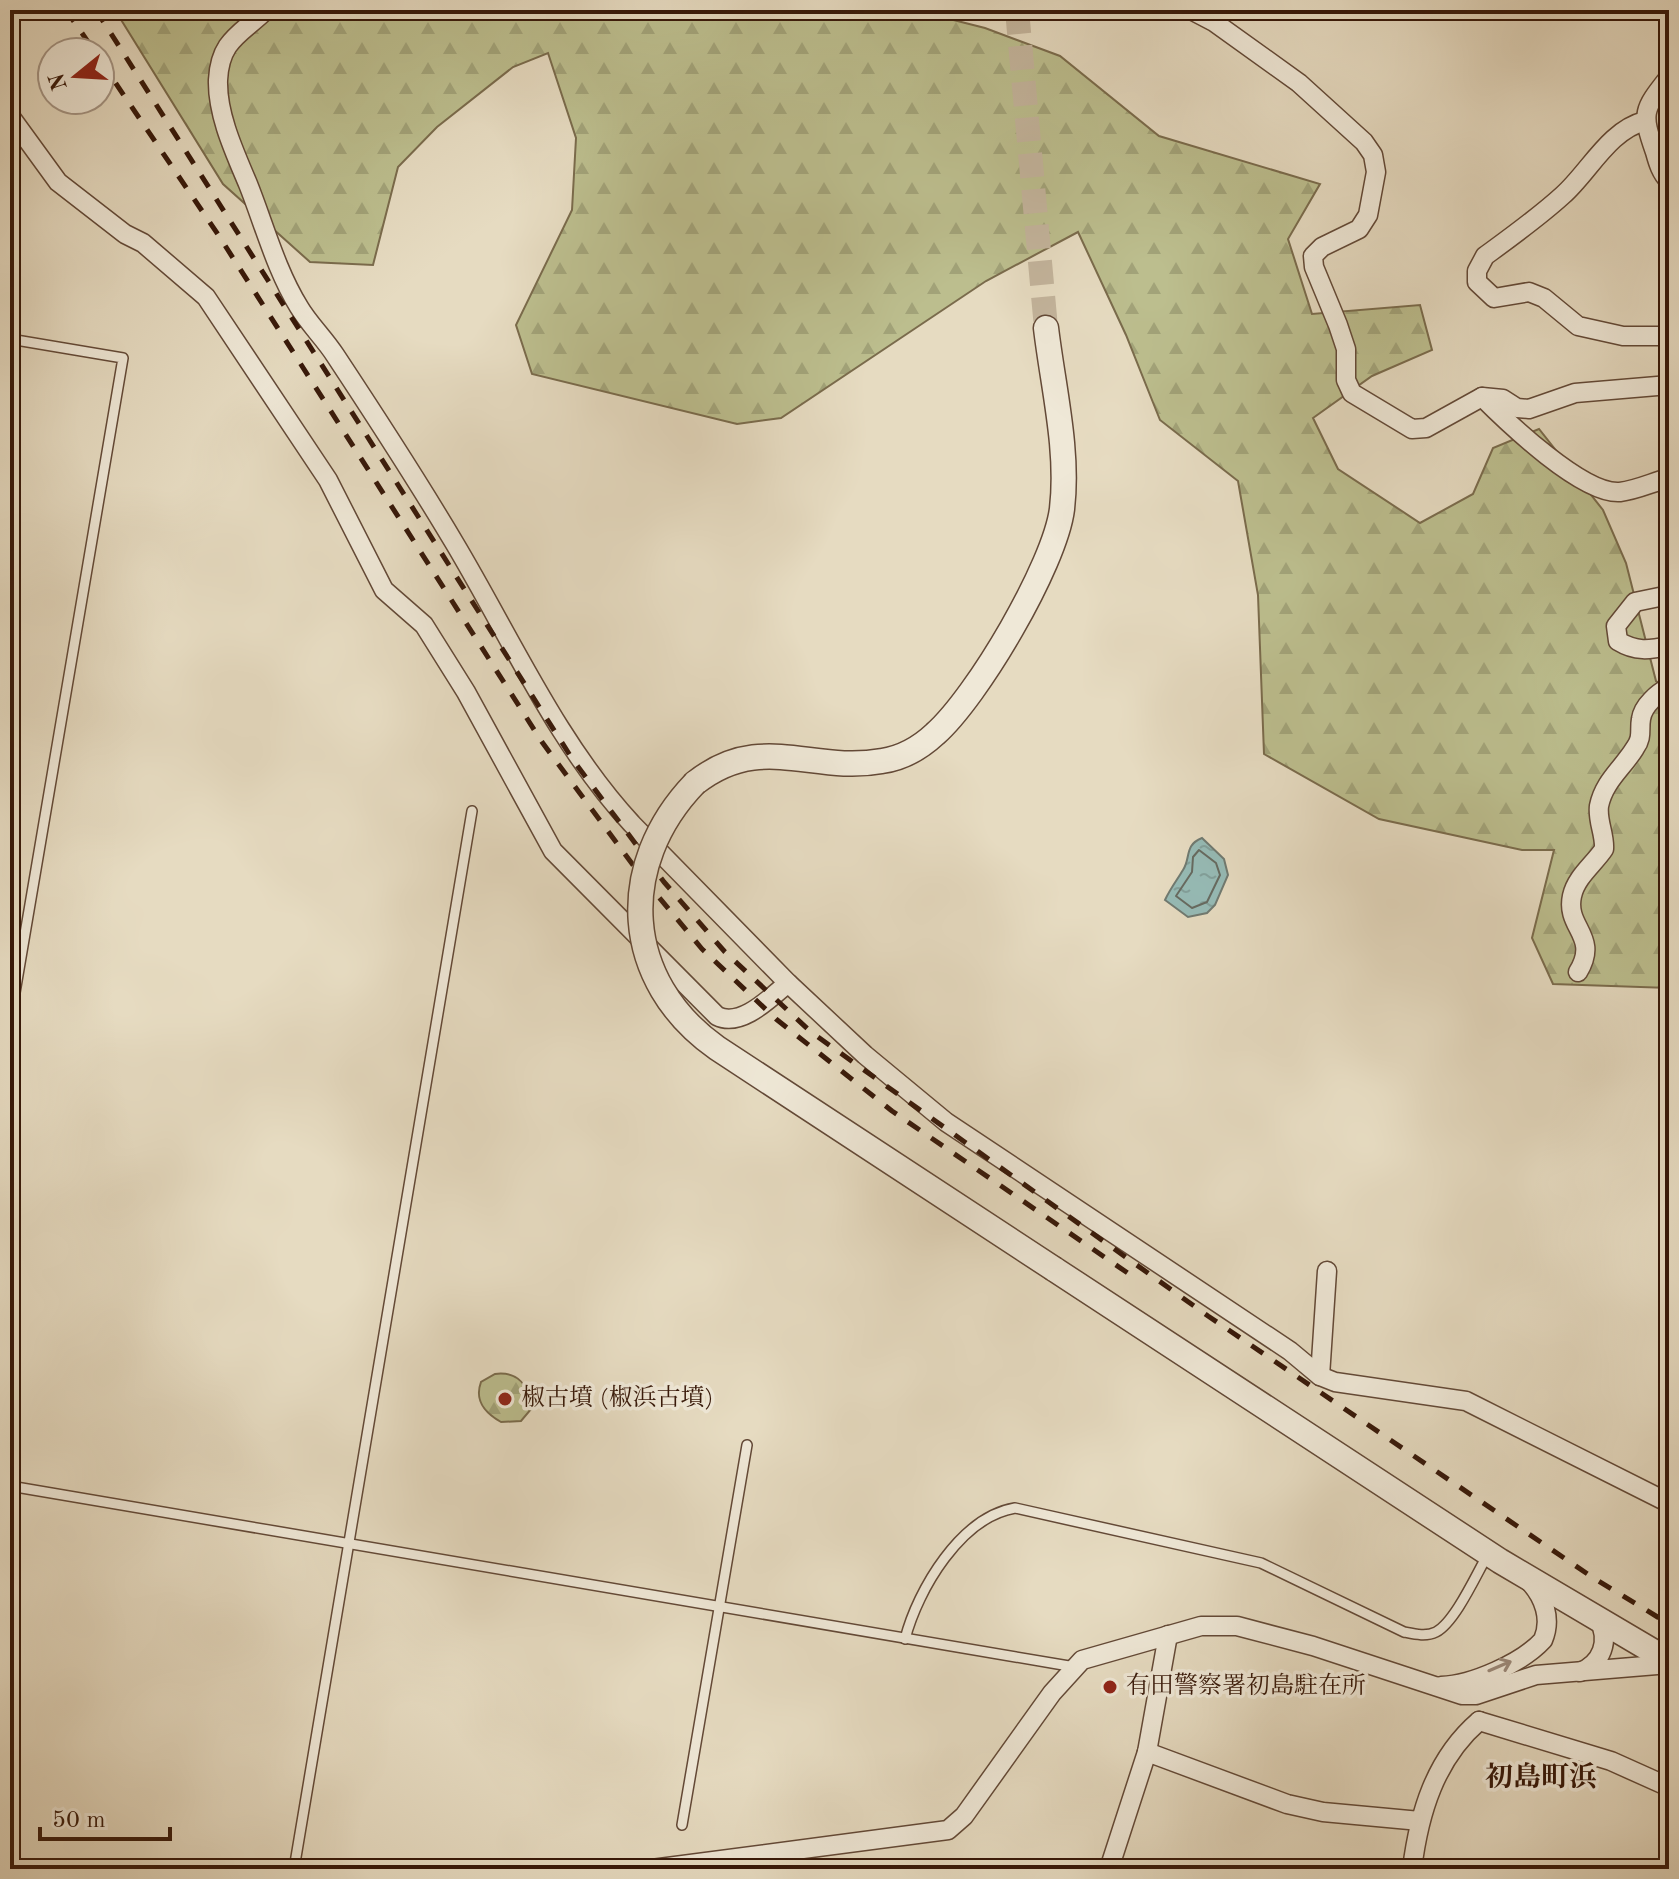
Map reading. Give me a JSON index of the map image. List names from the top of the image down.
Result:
{
  "districts": ["初島町浜"],
  "places": ["椒古墳 (椒浜古墳)", "有田警察署初島駐在所"],
  "scale_bar": "50 m",
  "north": "left"
}
